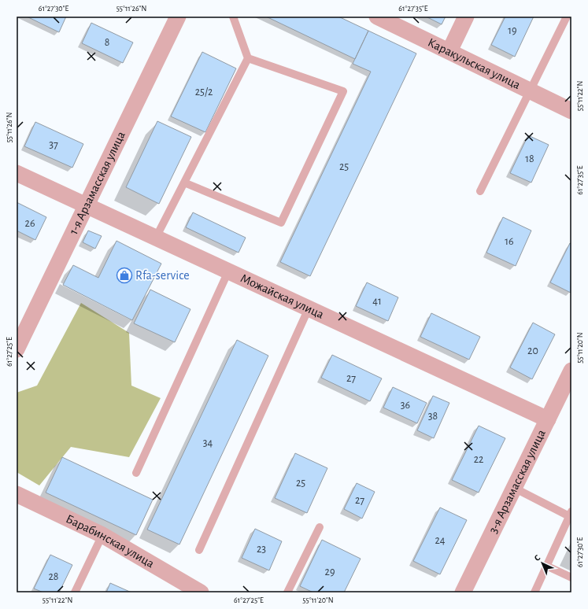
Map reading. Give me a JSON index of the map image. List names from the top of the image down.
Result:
{
  "streets": {
    "street": [
      "Каракульская улица",
      "1-я Арзамасская улица",
      "Можайская улица",
      "3-я Арзамасская улица",
      "Барабинская улица"
    ]
  },
  "crossings": [
    ["1-я Арзамасская улица", "Можайская улица"],
    ["Можайская улица", "3-я Арзамасская улица"]
  ],
  "places": {
    "shop": ["Rfa-service"]
  },
  "house_numbers": [
    "19",
    "8",
    "25/2",
    "37",
    "18",
    "25",
    "26",
    "16",
    "41",
    "20",
    "27",
    "36",
    "38",
    "34",
    "22",
    "25",
    "27",
    "24",
    "23",
    "29",
    "28"
  ],
  "north": "top left",
  "coordinates": [
    "61°27'30\"E",
    "55°11'26\"N",
    "61°27'35\"E",
    "55°11'22\"N",
    "55°11'20\"N",
    "61°27'25\"E"
  ]
}
